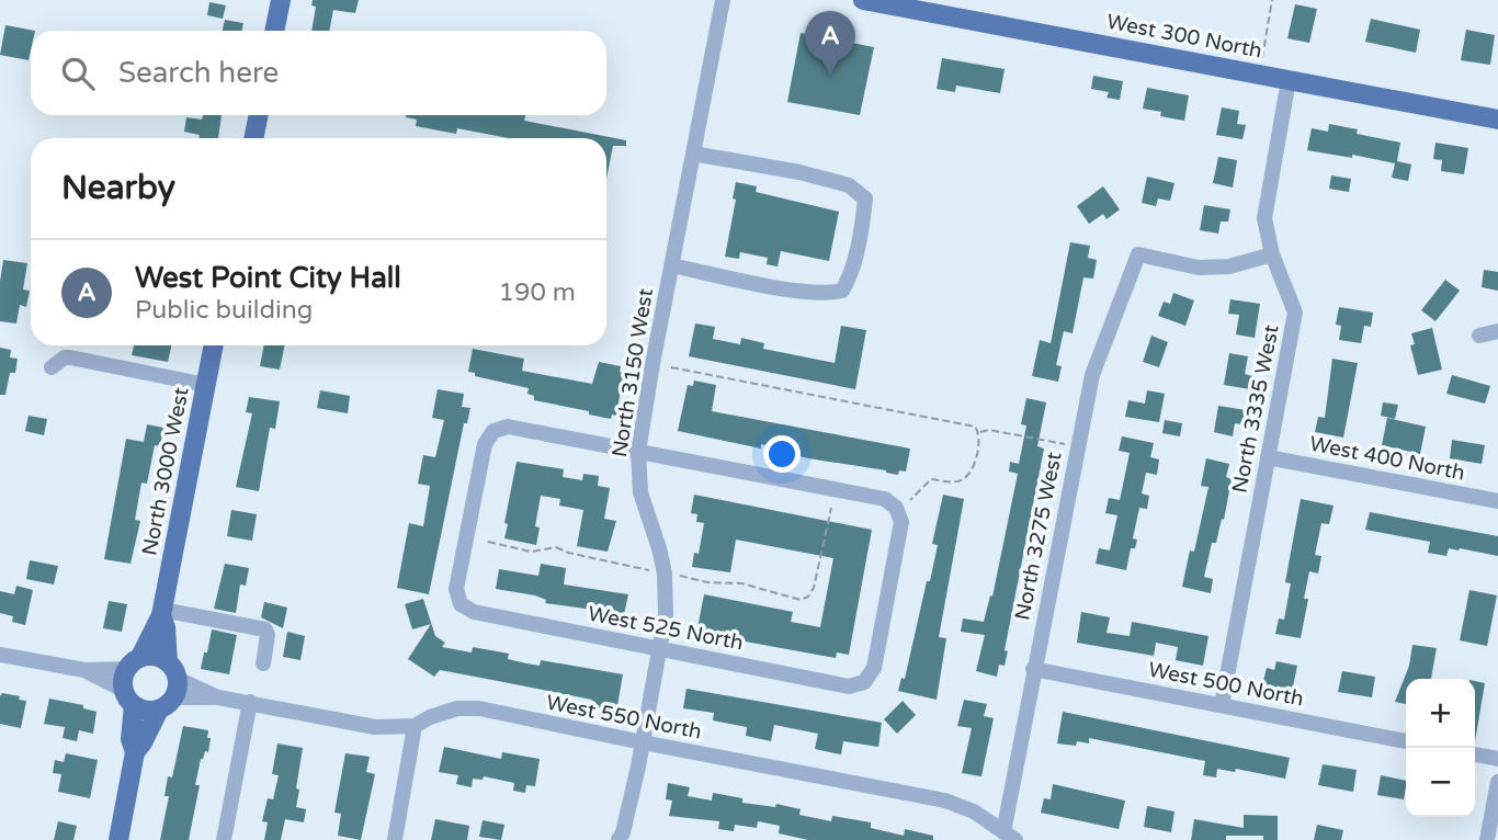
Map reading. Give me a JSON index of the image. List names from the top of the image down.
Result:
{
  "streets": {
    "main road": ["West 300 North", "North 3000 West"],
    "street": [
      "North 3150 West",
      "North 3335 West",
      "West 400 North",
      "North 3275 West",
      "West 525 North",
      "West 500 North",
      "West 550 North"
    ]
  },
  "crossings": [
    ["West 300 North", "North 3335 West"],
    ["North 3150 West", "West 525 North"],
    ["North 3150 West", "West 550 North"],
    ["North 3335 West", "West 400 North"],
    ["North 3335 West", "North 3275 West"],
    ["North 3335 West", "West 500 North"],
    ["North 3000 West", "West 550 North"],
    ["North 3275 West", "West 500 North"],
    ["North 3275 West", "West 550 North"]
  ],
  "page": {
    "pins": "A",
    "search": "Search here",
    "heading": "Nearby",
    "list": [
      {
        "mark": "A",
        "name": "West Point City Hall",
        "note": "Public building",
        "value": "190 m"
      }
    ],
    "map_buttons": ["+", "−"]
  }
}
